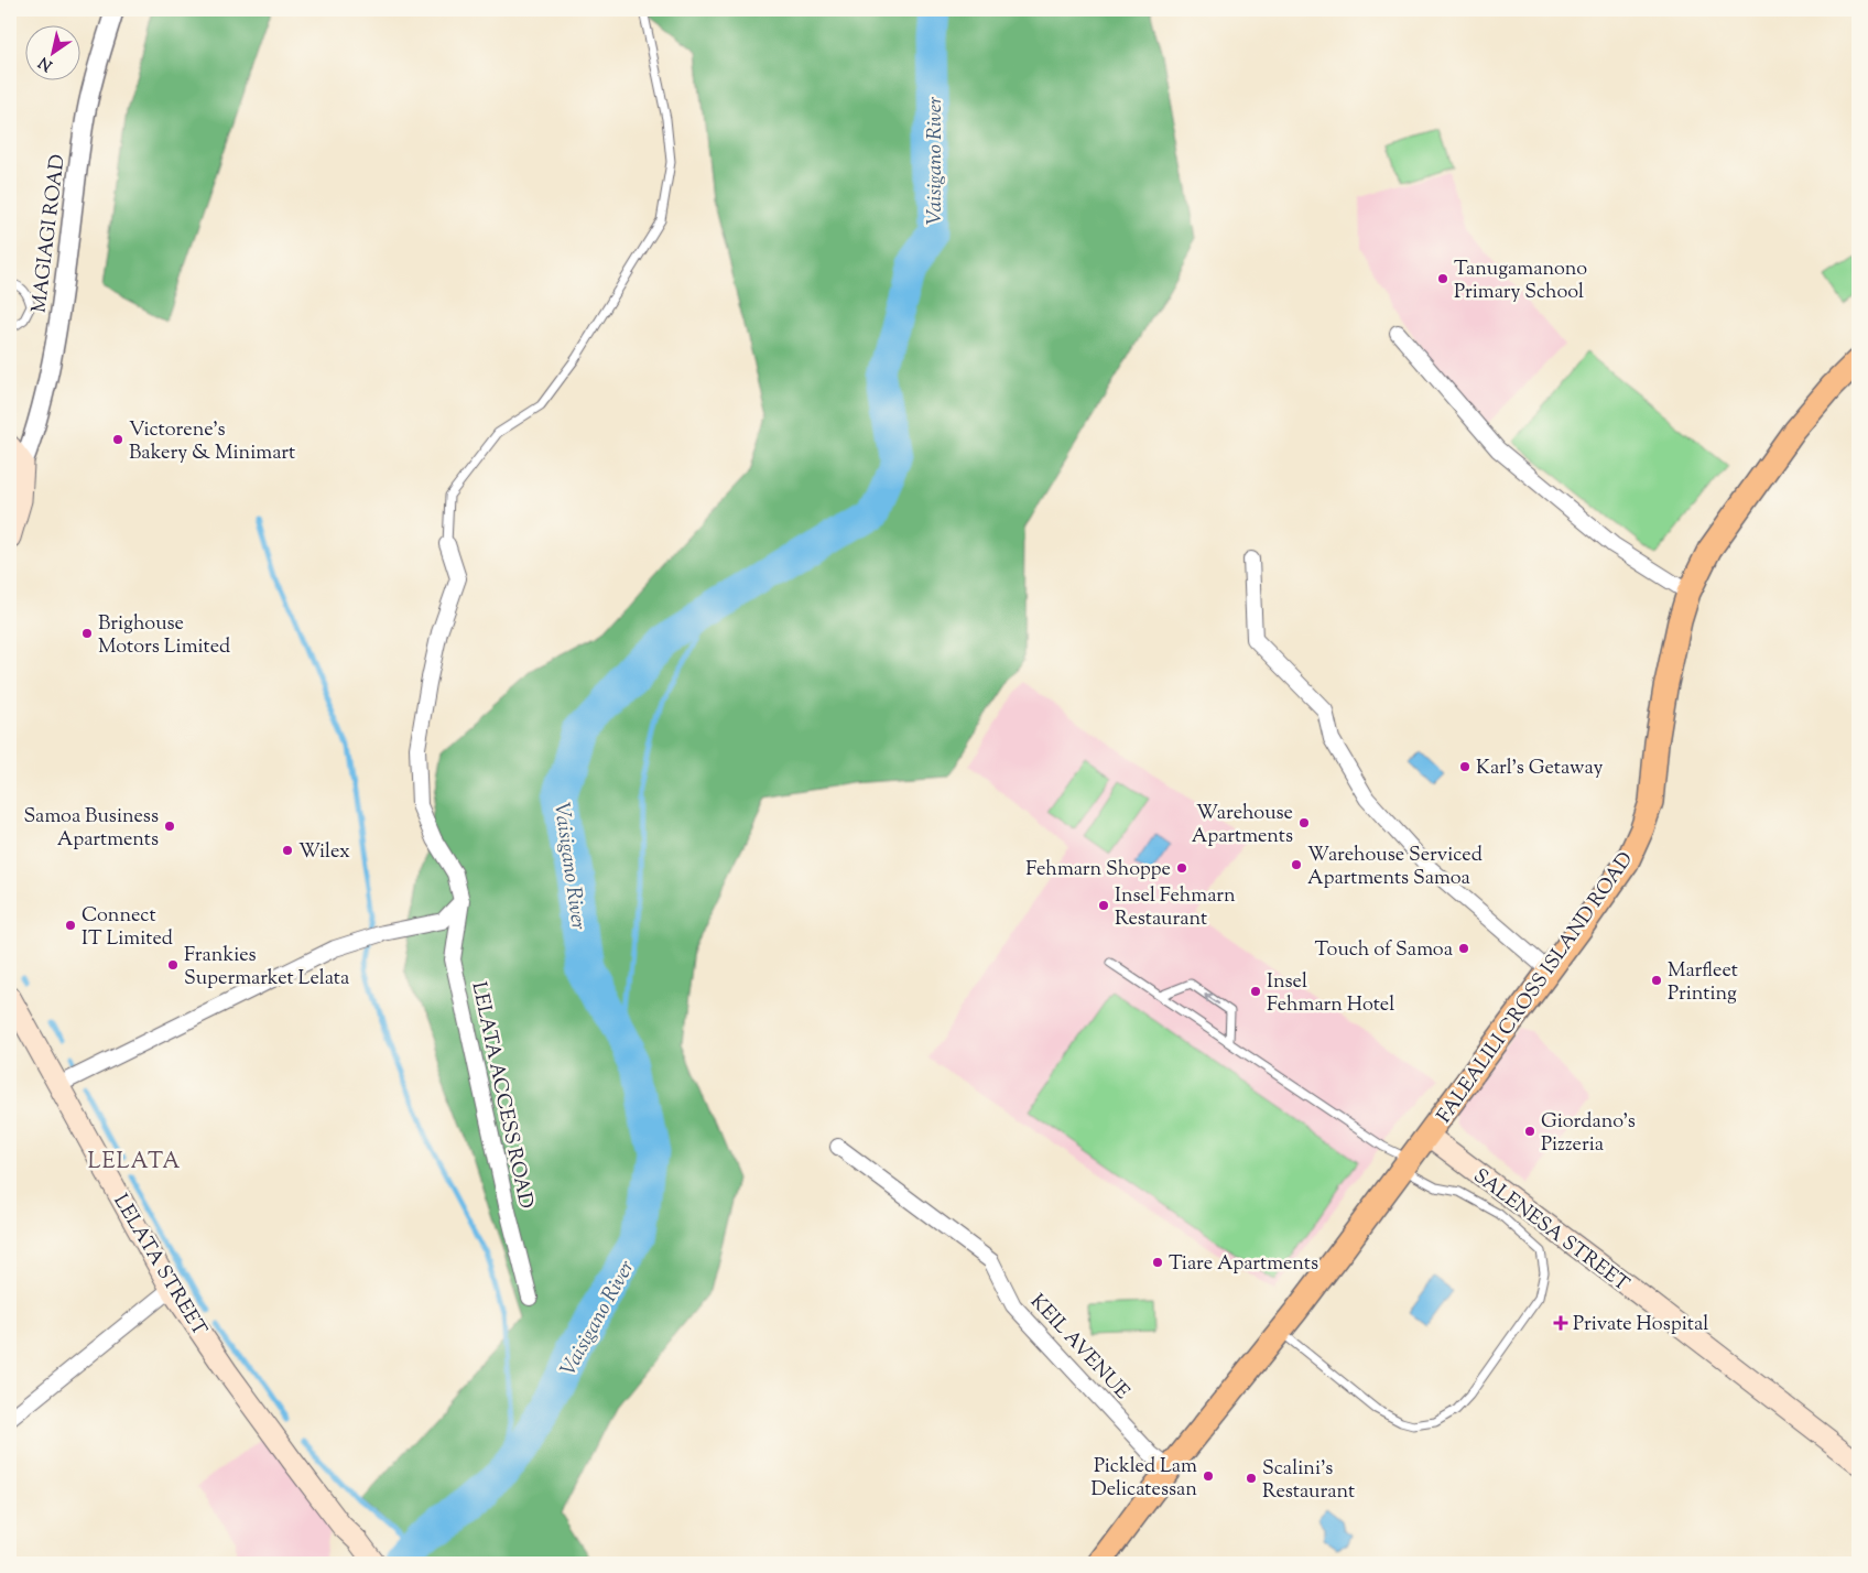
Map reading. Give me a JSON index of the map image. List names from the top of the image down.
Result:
{
  "streets": {
    "main road": ["FALEALILI CROSS ISLAND ROAD", "SALENESA STREET", "LELATA STREET"],
    "street": ["MAGIAGI ROAD", "LELATA ACCESS ROAD", "KEIL AVENUE"]
  },
  "crossings": [
    ["FALEALILI CROSS ISLAND ROAD", "SALENESA STREET"],
    ["FALEALILI CROSS ISLAND ROAD", "KEIL AVENUE"]
  ],
  "districts": ["LELATA"],
  "water": ["Vaisigano River"],
  "places": {
    "other": [
      "Tanugamanono Primary School",
      "Victorene’s Bakery & Minimart",
      "Brighouse Motors Limited",
      "Karl's Getaway",
      "Warehouse Apartments",
      "Samoa Business Apartments",
      "Wilex",
      "Warehouse Serviced Apartments Samoa",
      "Fehmarn Shoppe",
      "Insel Fehmarn Restaurant",
      "Connect IT Limited",
      "Touch of Samoa",
      "Frankies Supermarket Lelata",
      "Marfleet Printing",
      "Insel Fehmarn Hotel",
      "Giordano's Pizzeria",
      "Tiare Apartments",
      "Pickled Lam Delicatessan",
      "Scalini's Restaurant"
    ],
    "health": ["Private Hospital"]
  },
  "north": "bottom left"
}
